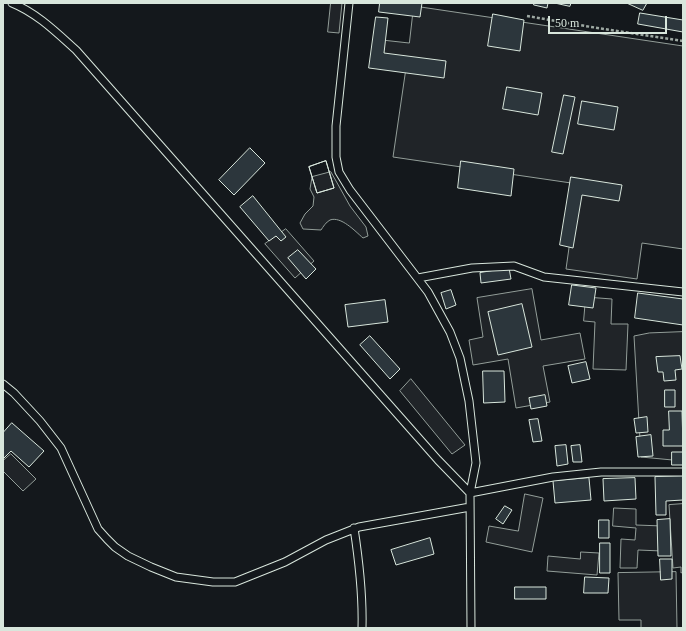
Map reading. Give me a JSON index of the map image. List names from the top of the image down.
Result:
{
  "scale_bar": "50 m"
}
